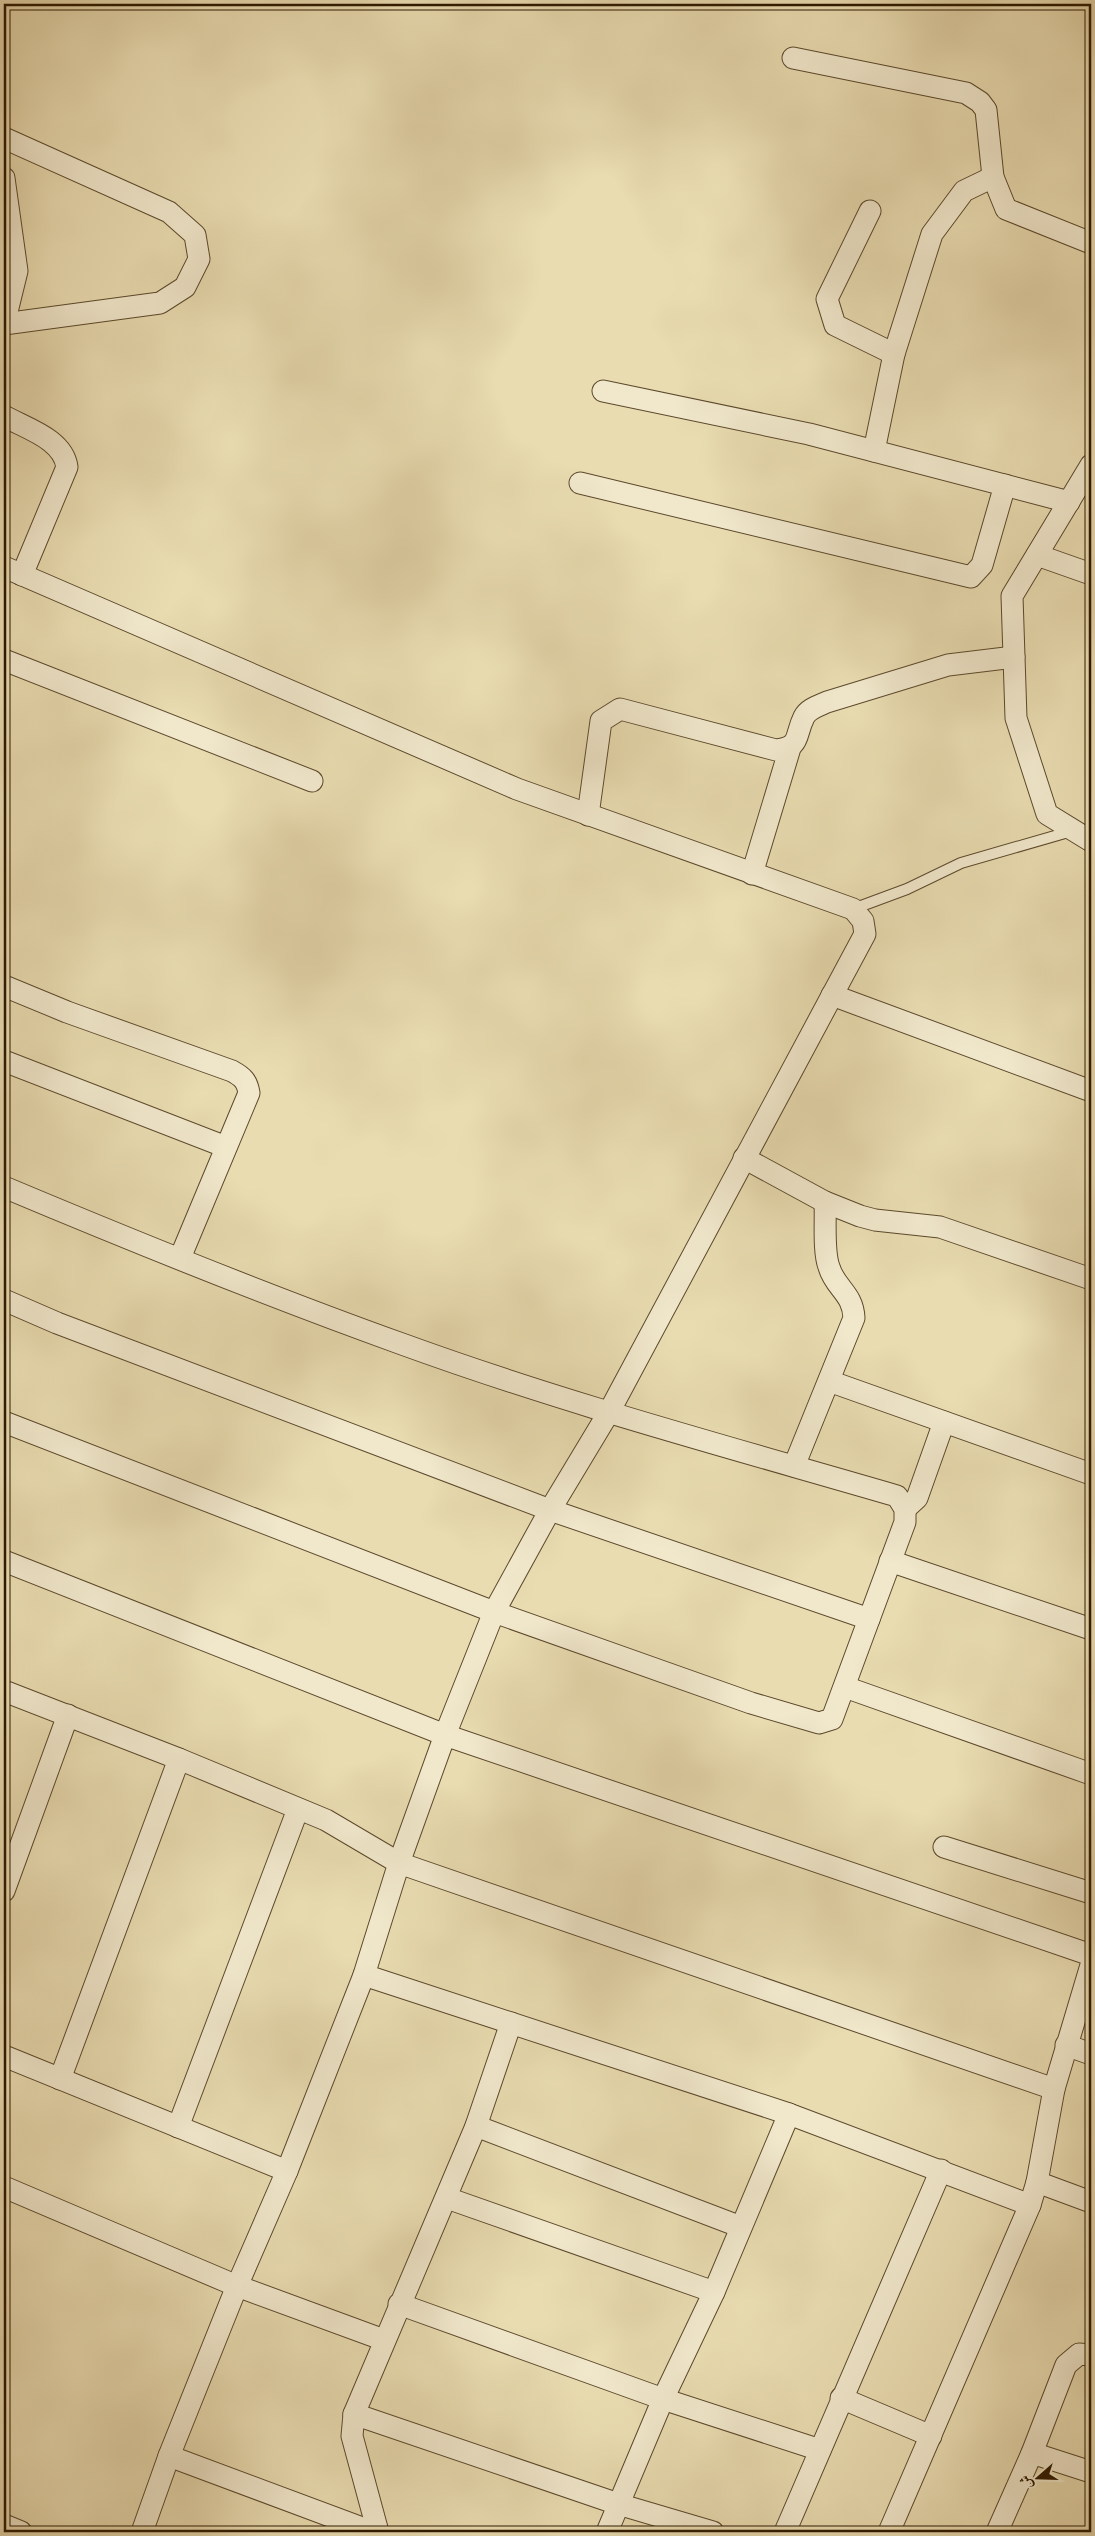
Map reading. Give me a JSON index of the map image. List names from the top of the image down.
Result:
{
  "north": "left"
}
